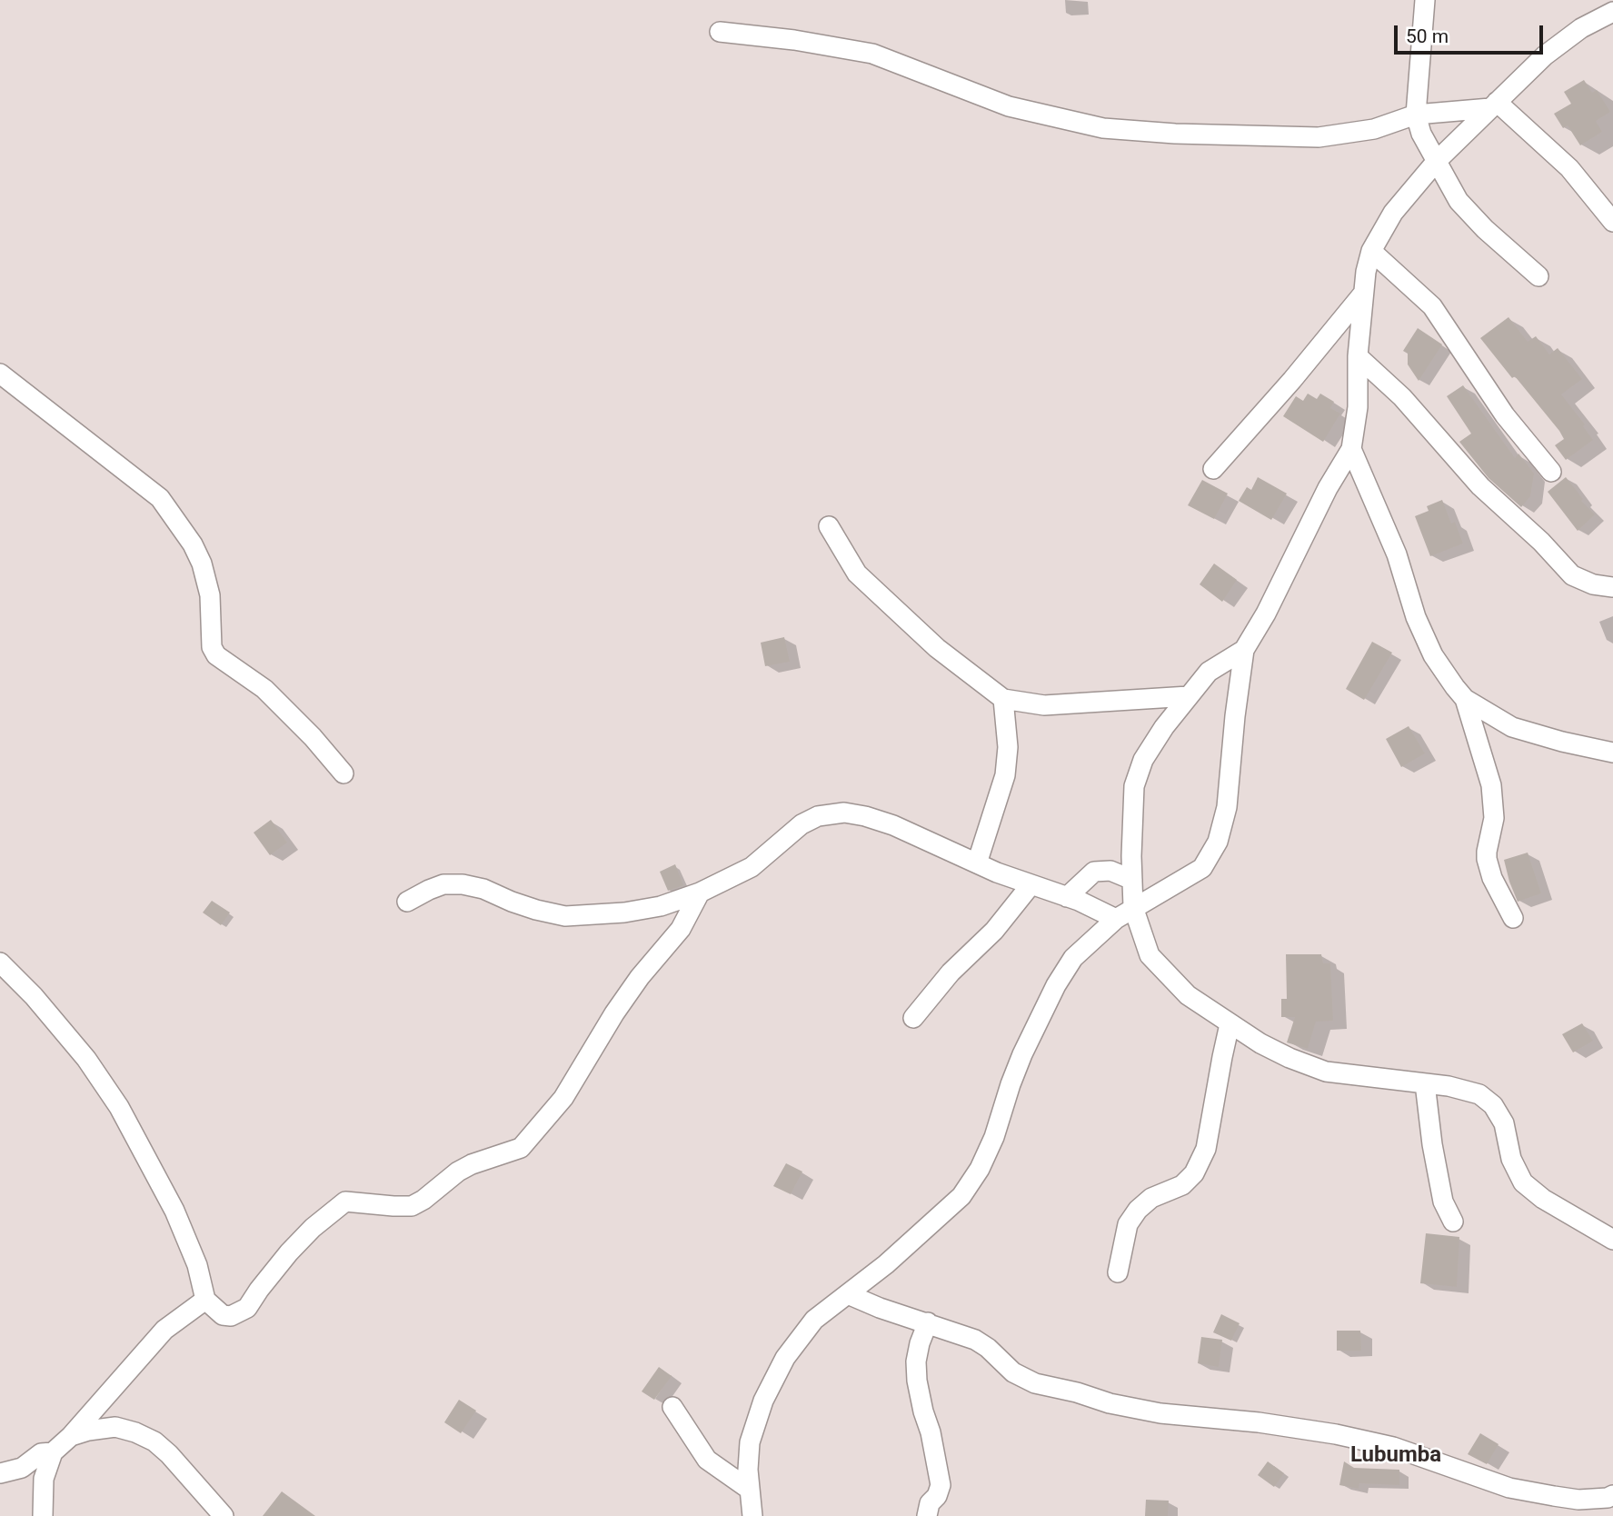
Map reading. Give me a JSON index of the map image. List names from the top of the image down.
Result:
{
  "districts": ["Lubumba"],
  "scale_bar": "50 m"
}
